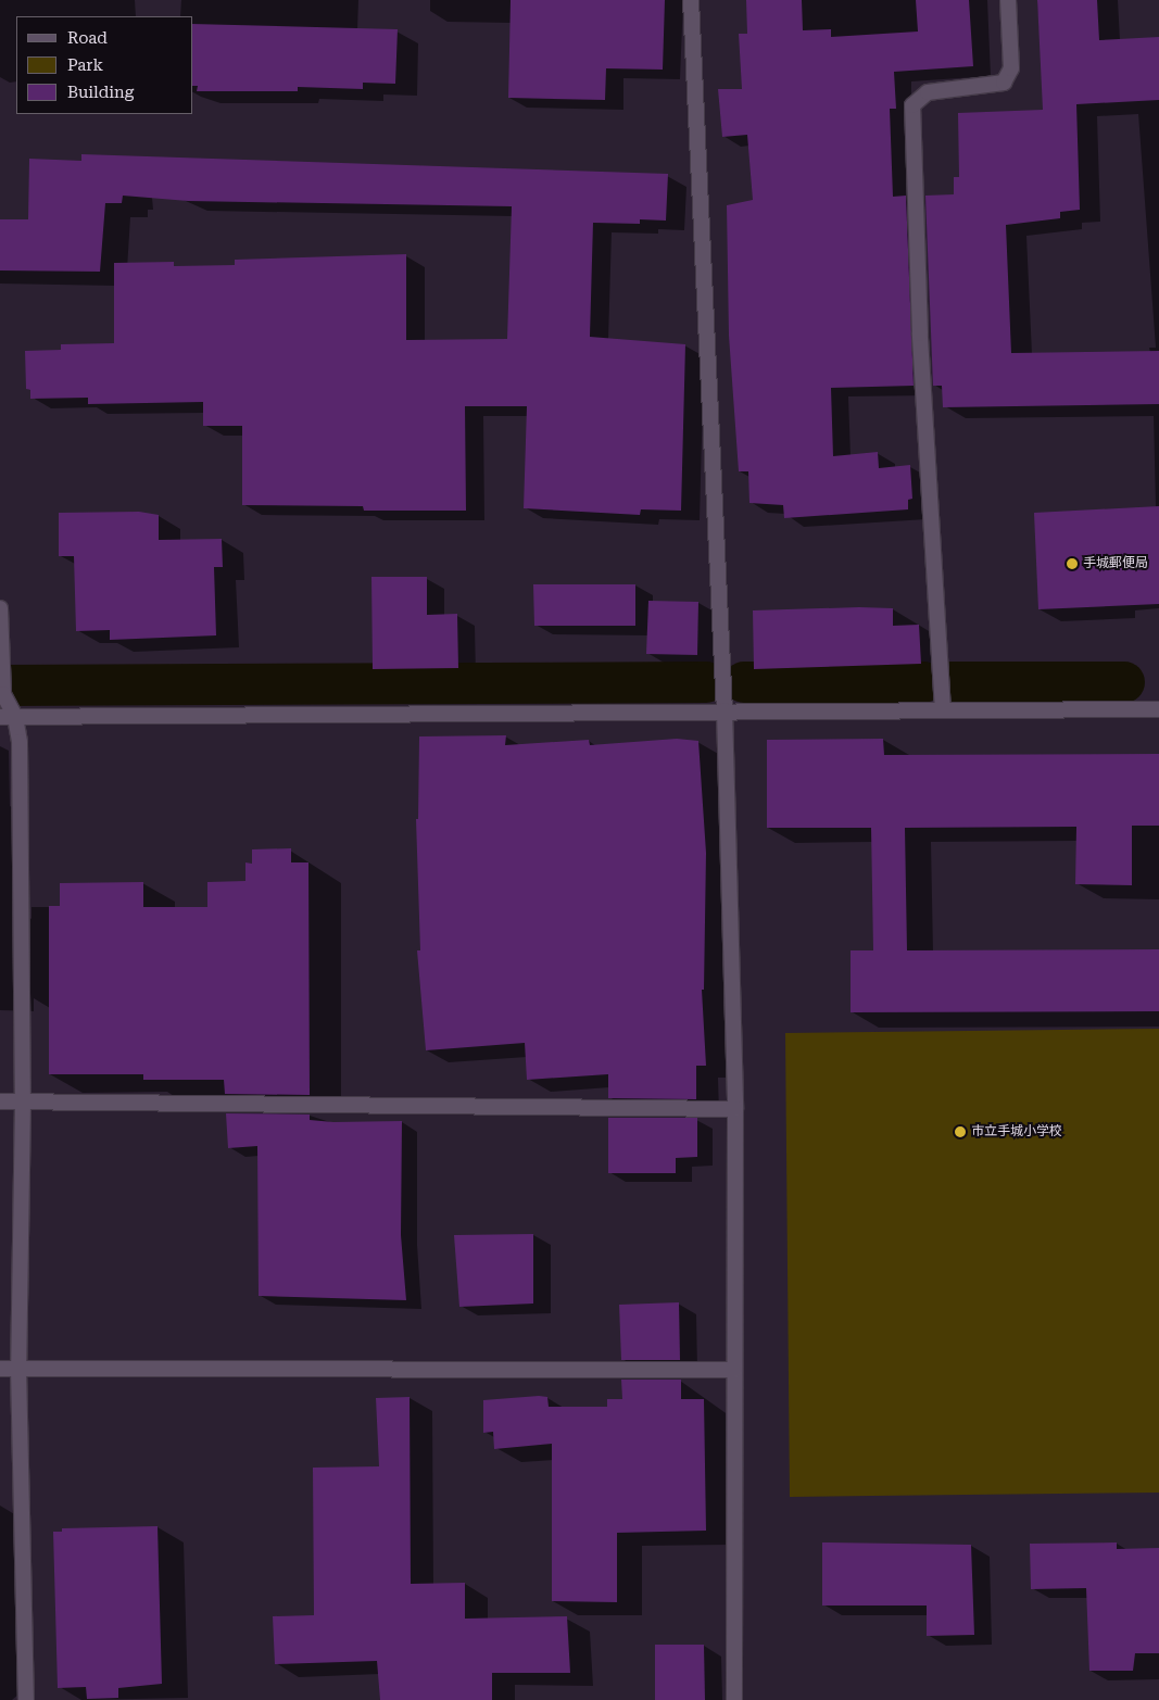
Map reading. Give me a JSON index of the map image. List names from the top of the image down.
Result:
{
  "places": ["手城郵便局", "市立手城小学校"],
  "legend": ["Road", "Park", "Building"]
}
